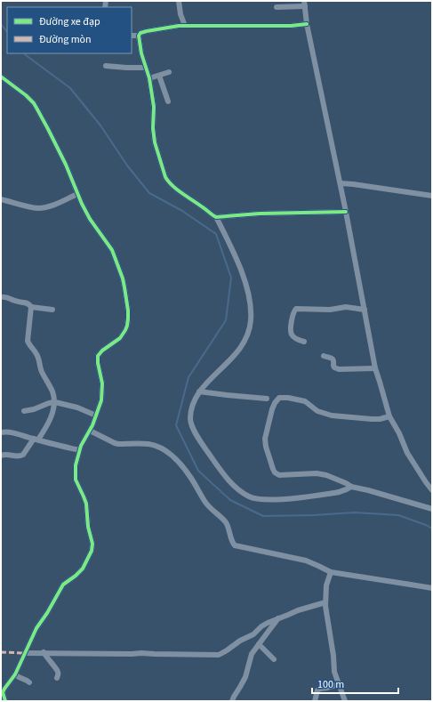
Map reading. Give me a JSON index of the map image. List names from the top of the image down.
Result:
{
  "legend": ["Đường xe đạp", "Đường mòn"],
  "scale_bar": "100 m"
}
